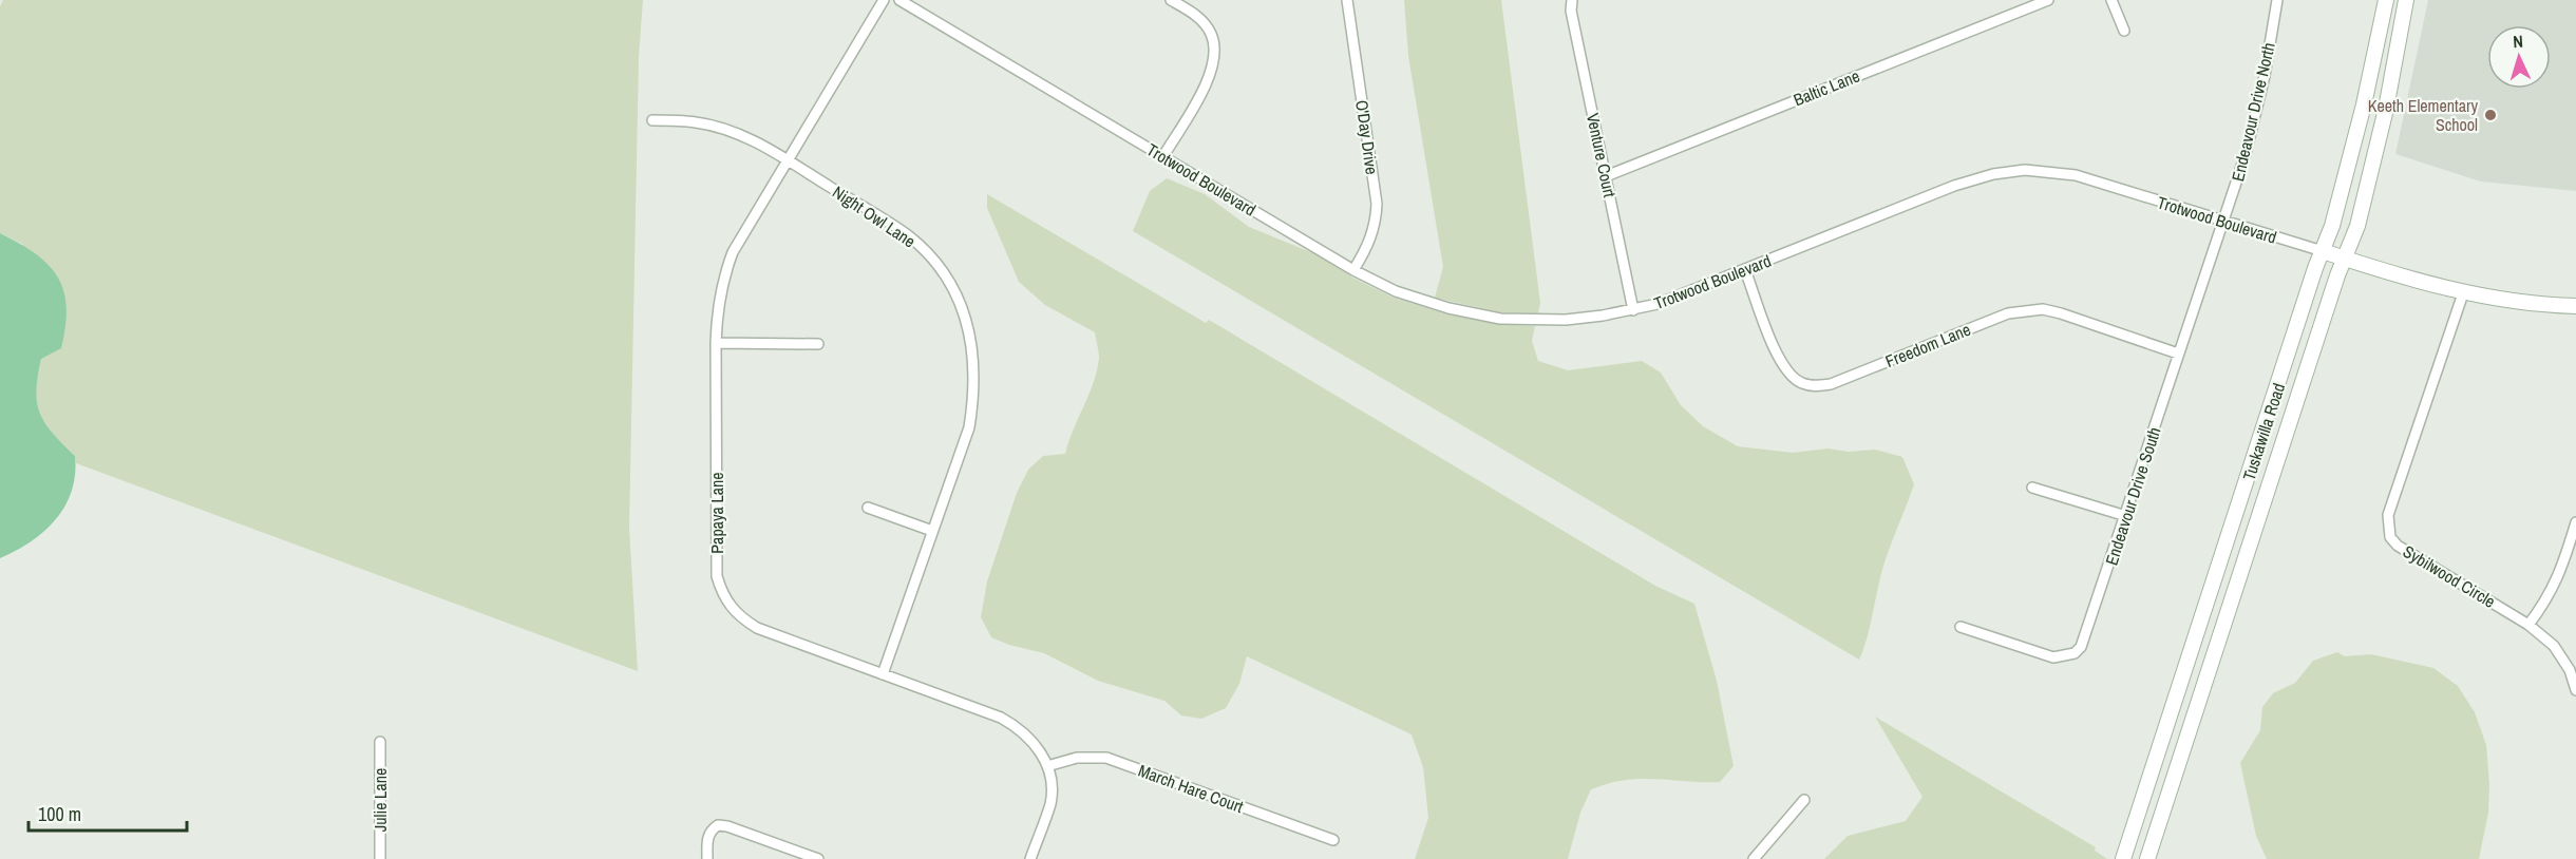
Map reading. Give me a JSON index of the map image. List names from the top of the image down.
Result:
{
  "streets": {
    "main road": ["Trotwood Boulevard", "Tuskawilla Road"],
    "street": [
      "Baltic Lane",
      "Endeavour Drive North",
      "O'Day Drive",
      "Venture Court",
      "Night Owl Lane",
      "Freedom Lane",
      "Endeavour Drive South",
      "Papaya Lane",
      "Sybilwood Circle",
      "March Hare Court",
      "Julie Lane"
    ]
  },
  "crossings": [
    ["Baltic Lane", "Venture Court"],
    ["Endeavour Drive North", "Trotwood Boulevard"],
    ["Endeavour Drive North", "Endeavour Drive South"],
    ["O'Day Drive", "Trotwood Boulevard"],
    ["Venture Court", "Trotwood Boulevard"],
    ["Trotwood Boulevard", "Freedom Lane"],
    ["Trotwood Boulevard", "Tuskawilla Road"],
    ["Trotwood Boulevard", "Endeavour Drive South"],
    ["Trotwood Boulevard", "Sybilwood Circle"],
    ["Night Owl Lane", "Papaya Lane"],
    ["Freedom Lane", "Endeavour Drive South"],
    ["Papaya Lane", "March Hare Court"]
  ],
  "places": ["Keeth Elementary School"],
  "scale_bar": "100 m",
  "north": "top"
}
